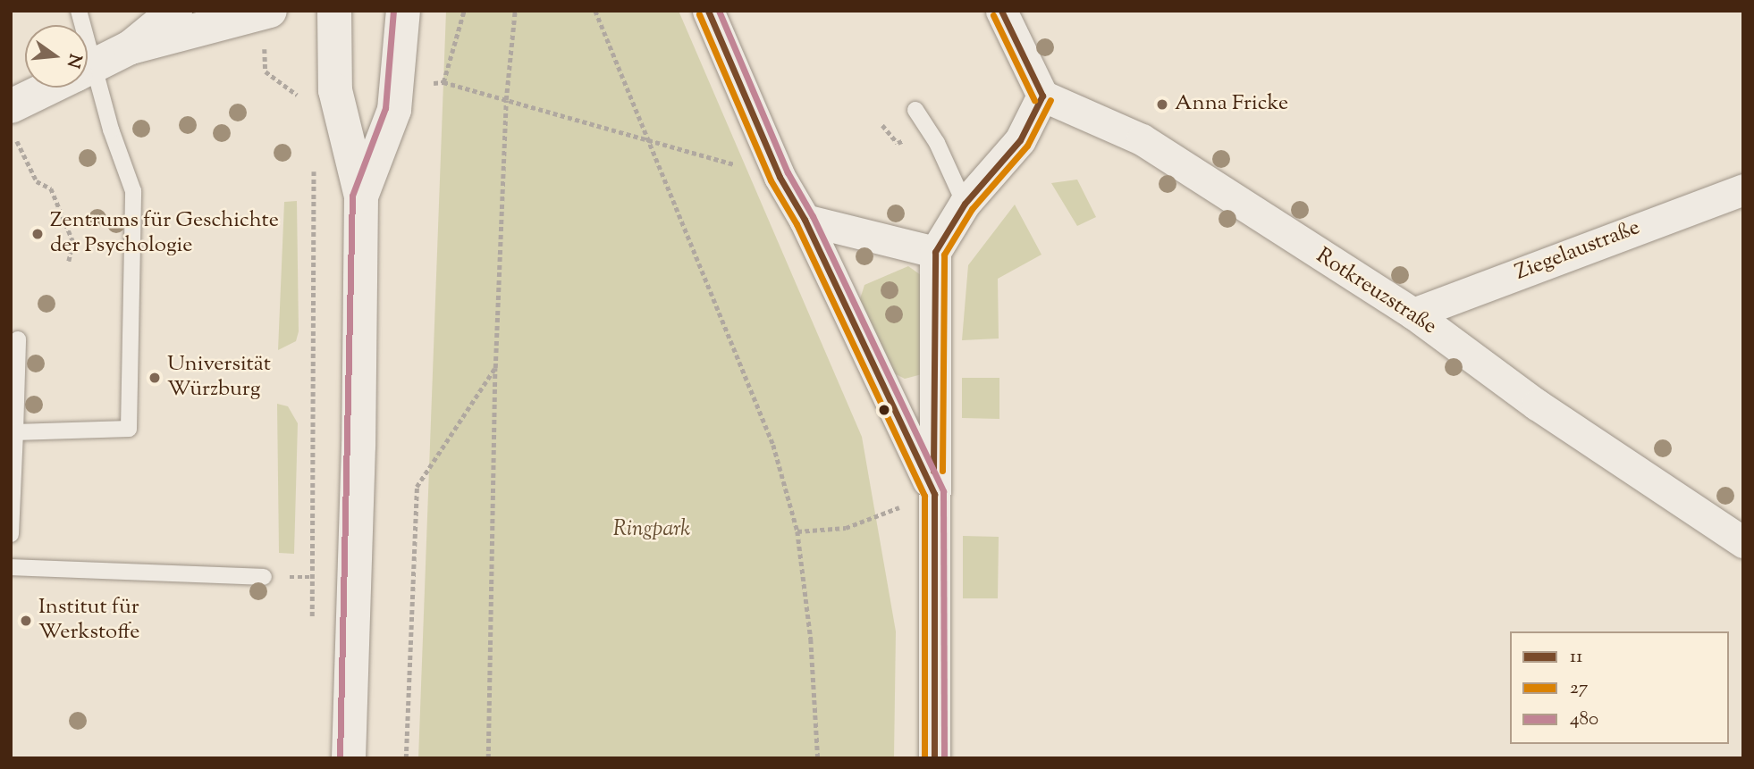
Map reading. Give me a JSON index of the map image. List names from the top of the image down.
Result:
{
  "streets": {
    "street": ["Ziegelaustraße", "Rotkreuzstraße"]
  },
  "crossings": [
    ["Ziegelaustraße", "Rotkreuzstraße"]
  ],
  "parks": ["Ringpark"],
  "places": [
    "Anna Fricke",
    "Zentrums für Geschichte der Psychologie",
    "Universität Würzburg",
    "Institut für Werkstoffe"
  ],
  "lines": ["transit line 11", "transit line 480", "transit line 27"],
  "legend": ["11", "27", "480"],
  "north": "right"
}
